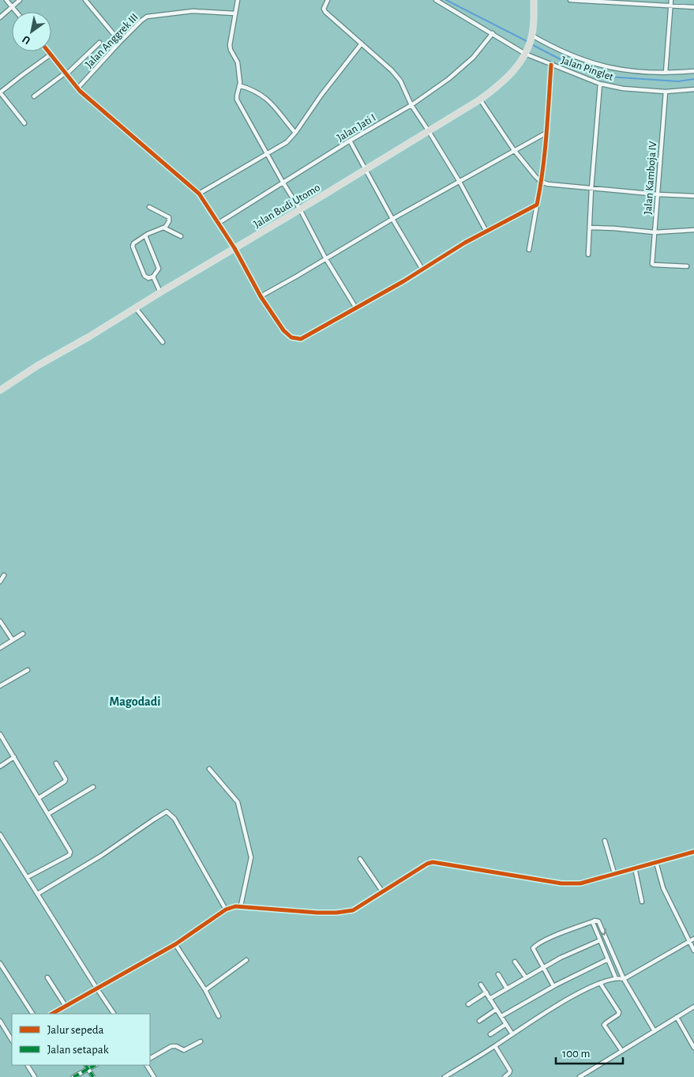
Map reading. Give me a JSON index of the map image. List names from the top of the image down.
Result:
{
  "streets": {
    "main road": ["Jalan Budi Utomo"],
    "street": [
      "Jalan Anggrek III",
      "Jalan Pinglet",
      "Jalan Jati I",
      "Jalan Kamboja IV"
    ]
  },
  "crossings": [
    ["Jalan Pinglet", "Jalan Jati I"],
    ["Jalan Pinglet", "Jalan Kamboja IV"],
    ["Jalan Pinglet", "Jalan Budi Utomo"]
  ],
  "districts": ["Magodadi"],
  "legend": ["Jalur sepeda", "Jalan setapak"],
  "scale_bar": "100 m",
  "north": "bottom left"
}
